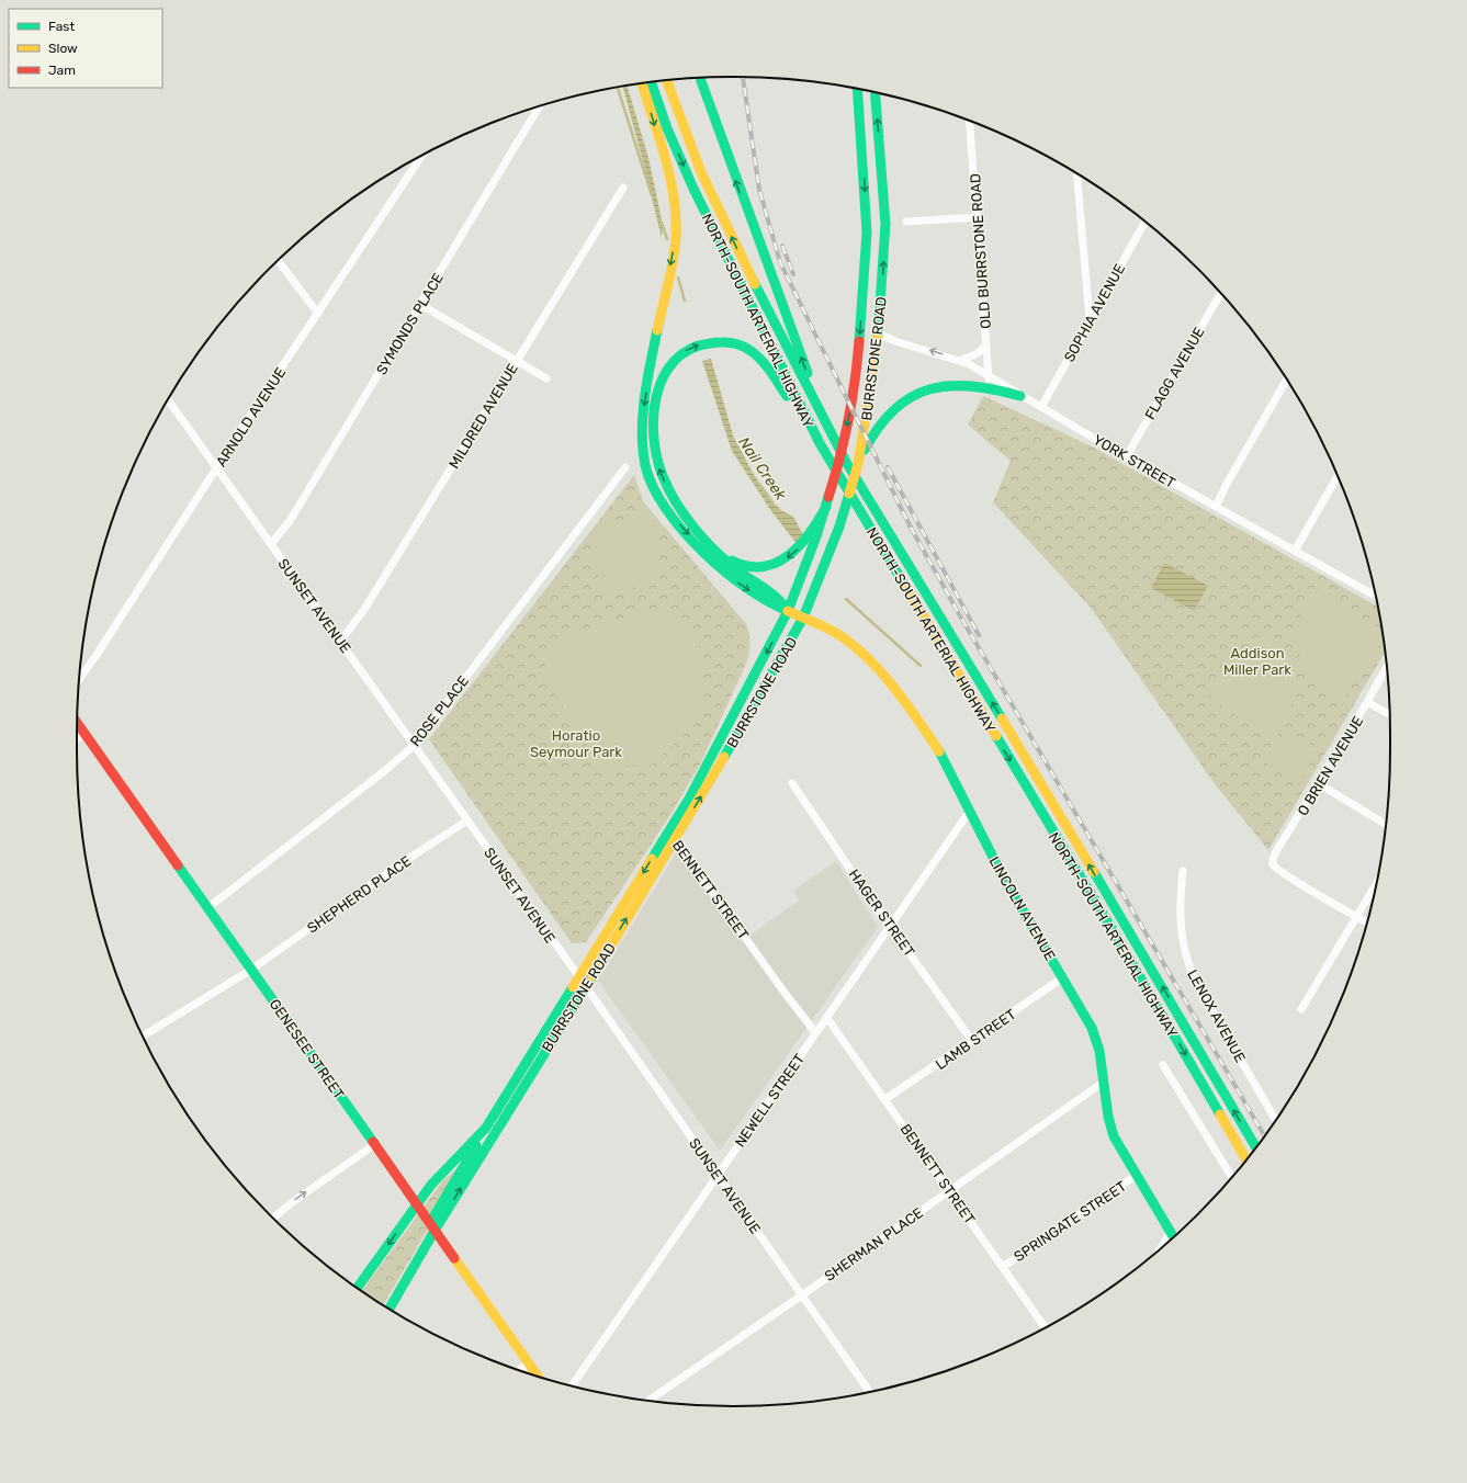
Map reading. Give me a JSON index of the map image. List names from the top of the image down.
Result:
{
  "streets": {
    "main road": [
      "NORTH-SOUTH ARTERIAL HIGHWAY",
      "BURRSTONE ROAD",
      "LINCOLN AVENUE",
      "GENESEE STREET"
    ],
    "street": [
      "OLD BURRSTONE ROAD",
      "SOPHIA AVENUE",
      "SYMONDS PLACE",
      "FLAGG AVENUE",
      "MILDRED AVENUE",
      "ARNOLD AVENUE",
      "YORK STREET",
      "SUNSET AVENUE",
      "ROSE PLACE",
      "O BRIEN AVENUE",
      "BENNETT STREET",
      "SHEPHERD PLACE",
      "HAGER STREET",
      "LENOX AVENUE",
      "LAMB STREET",
      "NEWELL STREET",
      "SPRINGATE STREET",
      "SHERMAN PLACE"
    ]
  },
  "crossings": [
    ["OLD BURRSTONE ROAD", "YORK STREET"],
    ["SOPHIA AVENUE", "YORK STREET"],
    ["SYMONDS PLACE", "SUNSET AVENUE"],
    ["BURRSTONE ROAD", "YORK STREET"],
    ["BURRSTONE ROAD", "SUNSET AVENUE"],
    ["BURRSTONE ROAD", "BENNETT STREET"],
    ["BURRSTONE ROAD", "LINCOLN AVENUE"],
    ["BURRSTONE ROAD", "GENESEE STREET"],
    ["FLAGG AVENUE", "YORK STREET"],
    ["MILDRED AVENUE", "SUNSET AVENUE"],
    ["ARNOLD AVENUE", "SUNSET AVENUE"],
    ["SUNSET AVENUE", "ROSE PLACE"],
    ["SUNSET AVENUE", "SHEPHERD PLACE"],
    ["SUNSET AVENUE", "NEWELL STREET"],
    ["SUNSET AVENUE", "SHERMAN PLACE"],
    ["ROSE PLACE", "GENESEE STREET"],
    ["BENNETT STREET", "LAMB STREET"],
    ["BENNETT STREET", "NEWELL STREET"],
    ["BENNETT STREET", "SPRINGATE STREET"],
    ["BENNETT STREET", "SHERMAN PLACE"],
    ["SHEPHERD PLACE", "GENESEE STREET"],
    ["LINCOLN AVENUE", "LAMB STREET"],
    ["LINCOLN AVENUE", "NEWELL STREET"],
    ["LINCOLN AVENUE", "SPRINGATE STREET"],
    ["LINCOLN AVENUE", "SHERMAN PLACE"],
    ["HAGER STREET", "LAMB STREET"],
    ["HAGER STREET", "NEWELL STREET"]
  ],
  "water": ["Nail Creek"],
  "parks": ["Addison Miller Park", "Horatio Seymour Park"],
  "legend": ["Fast", "Slow", "Jam"]
}
